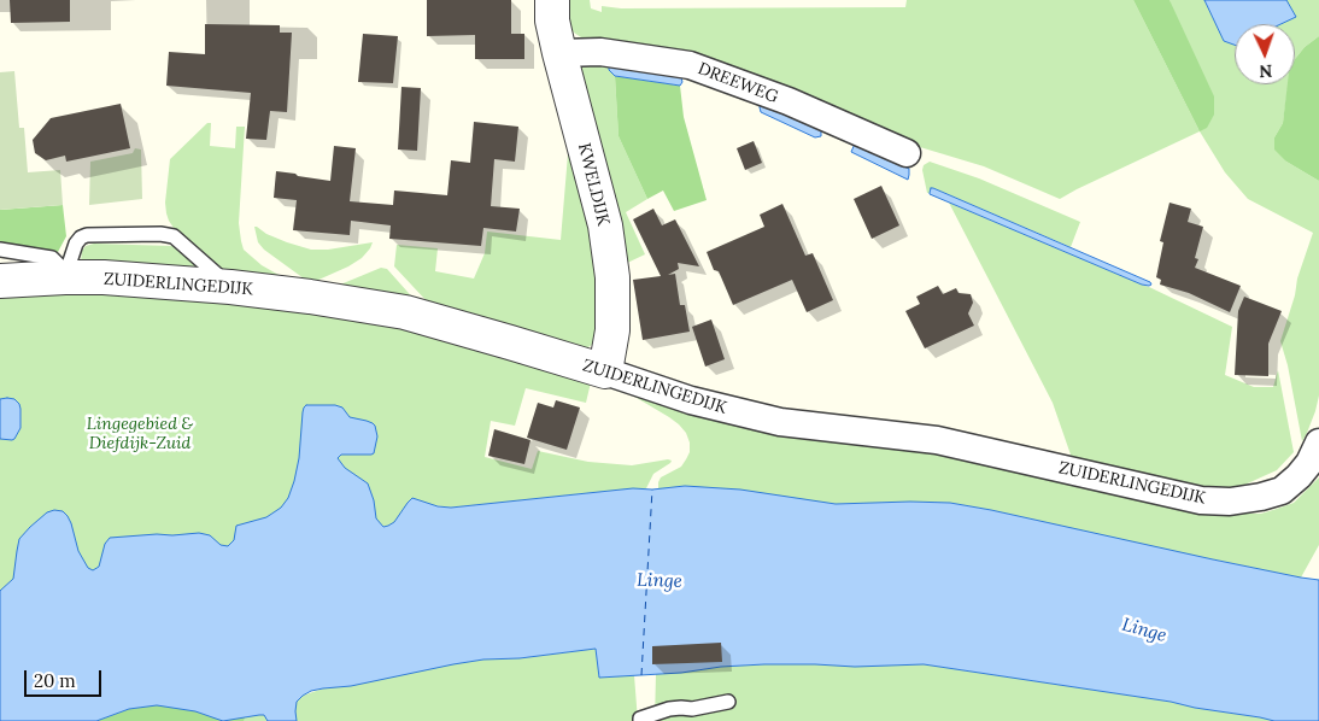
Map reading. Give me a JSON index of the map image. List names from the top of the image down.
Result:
{
  "streets": {
    "street": ["DREEWEG", "KWELDIJK", "ZUIDERLINGEDIJK"]
  },
  "crossings": [
    ["DREEWEG", "KWELDIJK"],
    ["KWELDIJK", "ZUIDERLINGEDIJK"]
  ],
  "water": ["Linge"],
  "parks": ["Lingegebied & Diefdijk-Zuid"],
  "scale_bar": "20 m",
  "north": "bottom"
}
